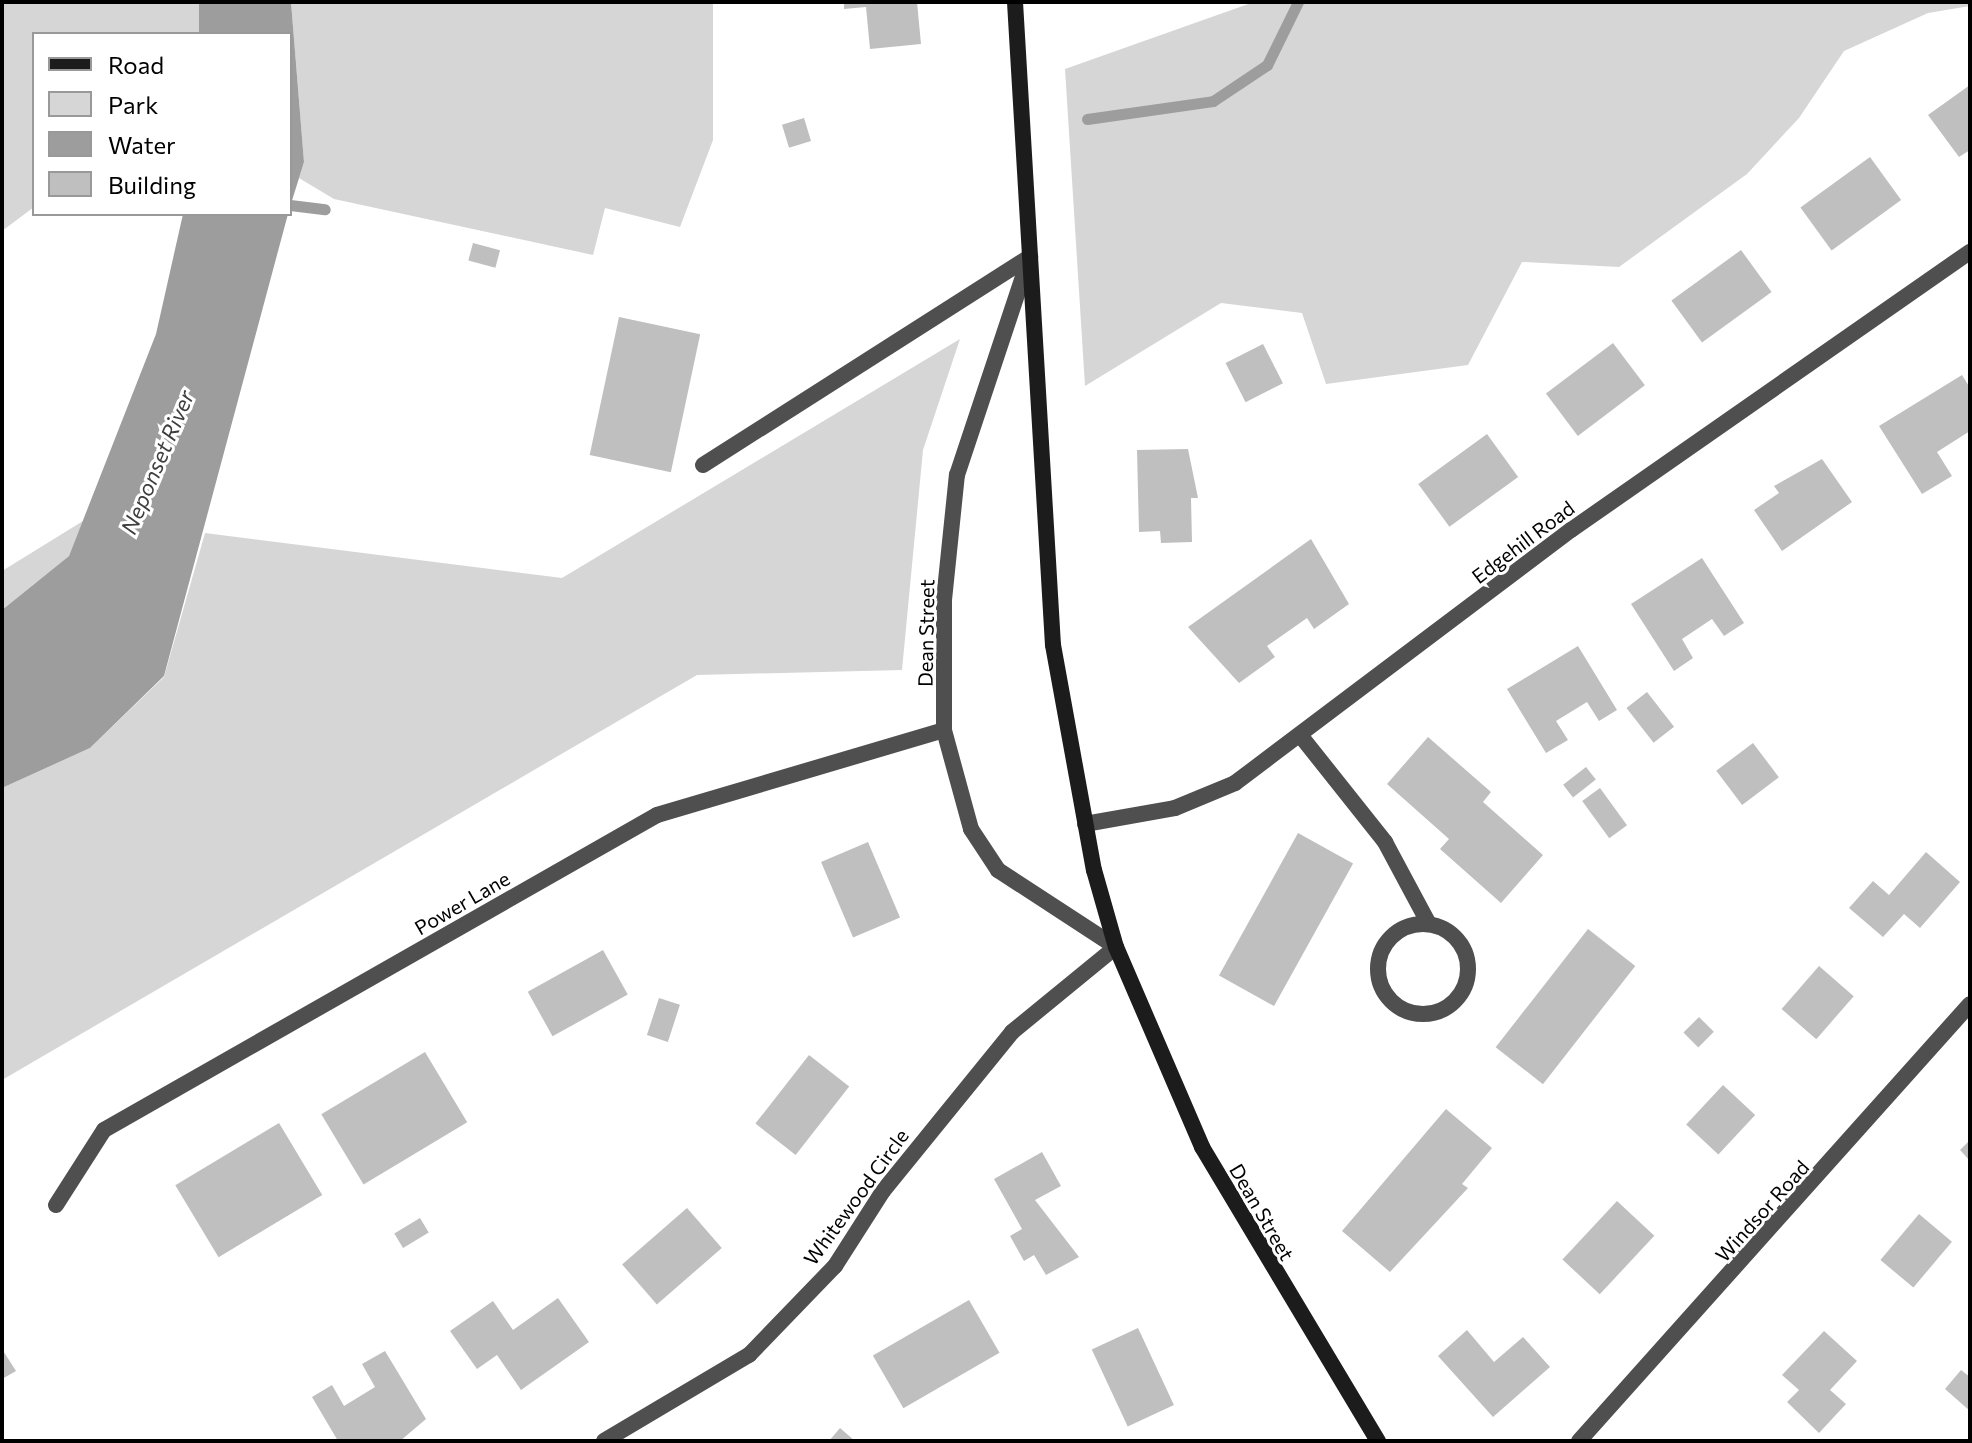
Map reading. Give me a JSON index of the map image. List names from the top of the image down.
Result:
{
  "streets": {
    "main road": ["Dean Street"],
    "street": [
      "Edgehill Road",
      "Power Lane",
      "Whitewood Circle",
      "Windsor Road"
    ]
  },
  "crossings": [
    ["Edgehill Road", "Dean Street"],
    ["Dean Street", "Power Lane"],
    ["Dean Street", "Whitewood Circle"]
  ],
  "water": ["Neponset River"],
  "legend": [
    "Road",
    "Park",
    "Water",
    "Building"
  ]
}
